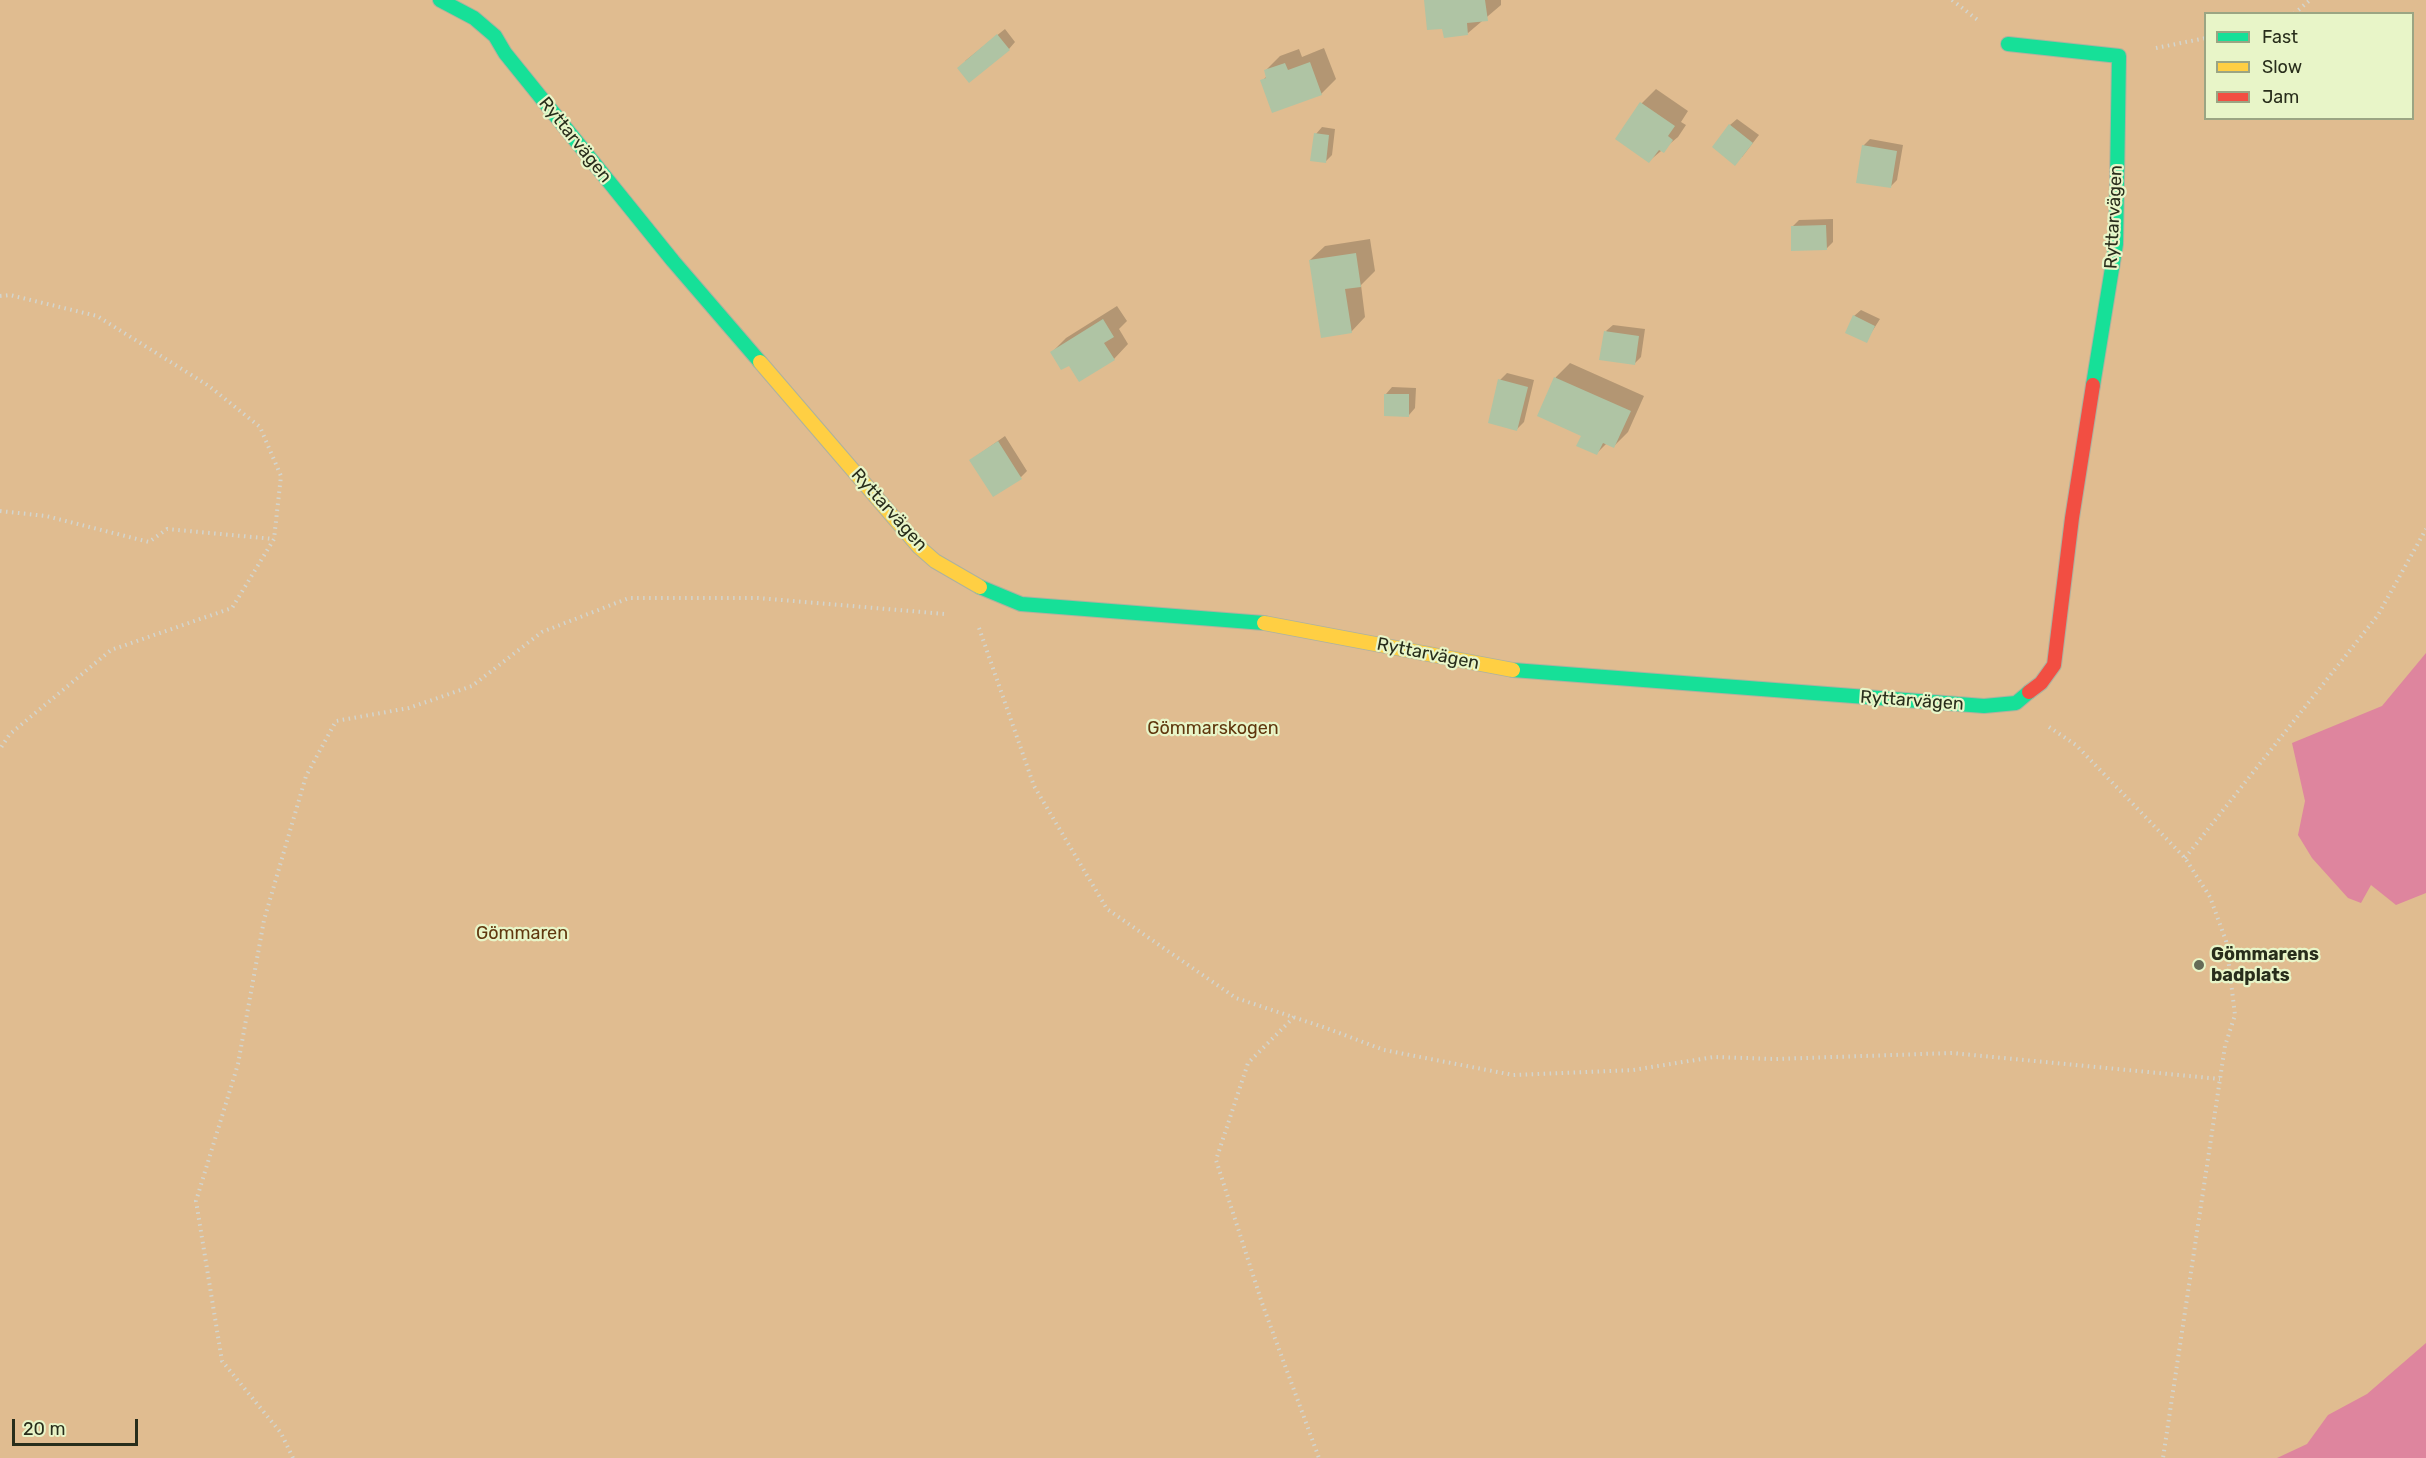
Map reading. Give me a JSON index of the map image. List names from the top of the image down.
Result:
{
  "streets": {
    "street": ["Ryttarvägen"]
  },
  "parks": ["Gömmarskogen", "Gömmaren"],
  "places": ["Gömmarens badplats"],
  "legend": ["Fast", "Slow", "Jam"],
  "scale_bar": "20 m"
}
